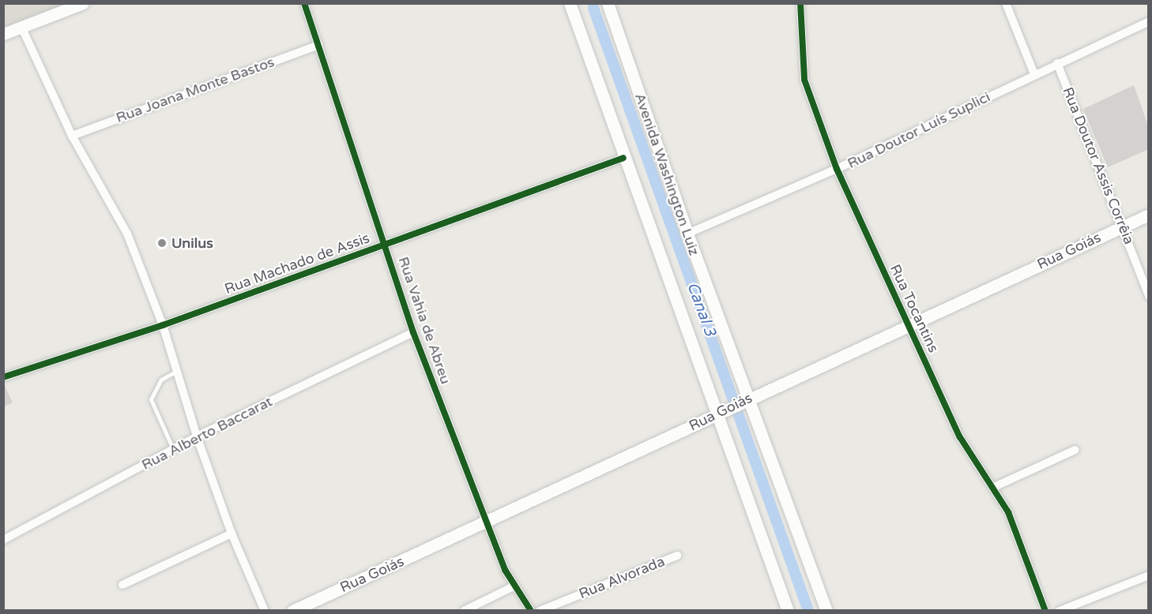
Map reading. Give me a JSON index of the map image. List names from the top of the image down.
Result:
{
  "streets": {
    "main road": ["Avenida Washington Luiz", "Rua Goiás"],
    "street": [
      "Rua Joana Monte Bastos",
      "Rua Doutor Luís Suplici",
      "Rua Doutor Assis Corrêia",
      "Rua Machado de Assis",
      "Rua Tocantins",
      "Rua Vahia de Abreu",
      "Rua Alberto Baccarat",
      "Rua Alvorada"
    ]
  },
  "crossings": [
    ["Rua Joana Monte Bastos", "Rua Vahia de Abreu"],
    ["Rua Doutor Luís Suplici", "Rua Doutor Assis Corrêia"],
    ["Rua Doutor Luís Suplici", "Avenida Washington Luiz"],
    ["Rua Doutor Luís Suplici", "Rua Tocantins"],
    ["Rua Doutor Assis Corrêia", "Rua Goiás"],
    ["Avenida Washington Luiz", "Rua Goiás"],
    ["Rua Goiás", "Rua Tocantins"],
    ["Rua Goiás", "Rua Vahia de Abreu"],
    ["Rua Machado de Assis", "Rua Vahia de Abreu"],
    ["Rua Vahia de Abreu", "Rua Alberto Baccarat"]
  ],
  "water": ["Canal 3"],
  "places": ["Unilus"]
}
